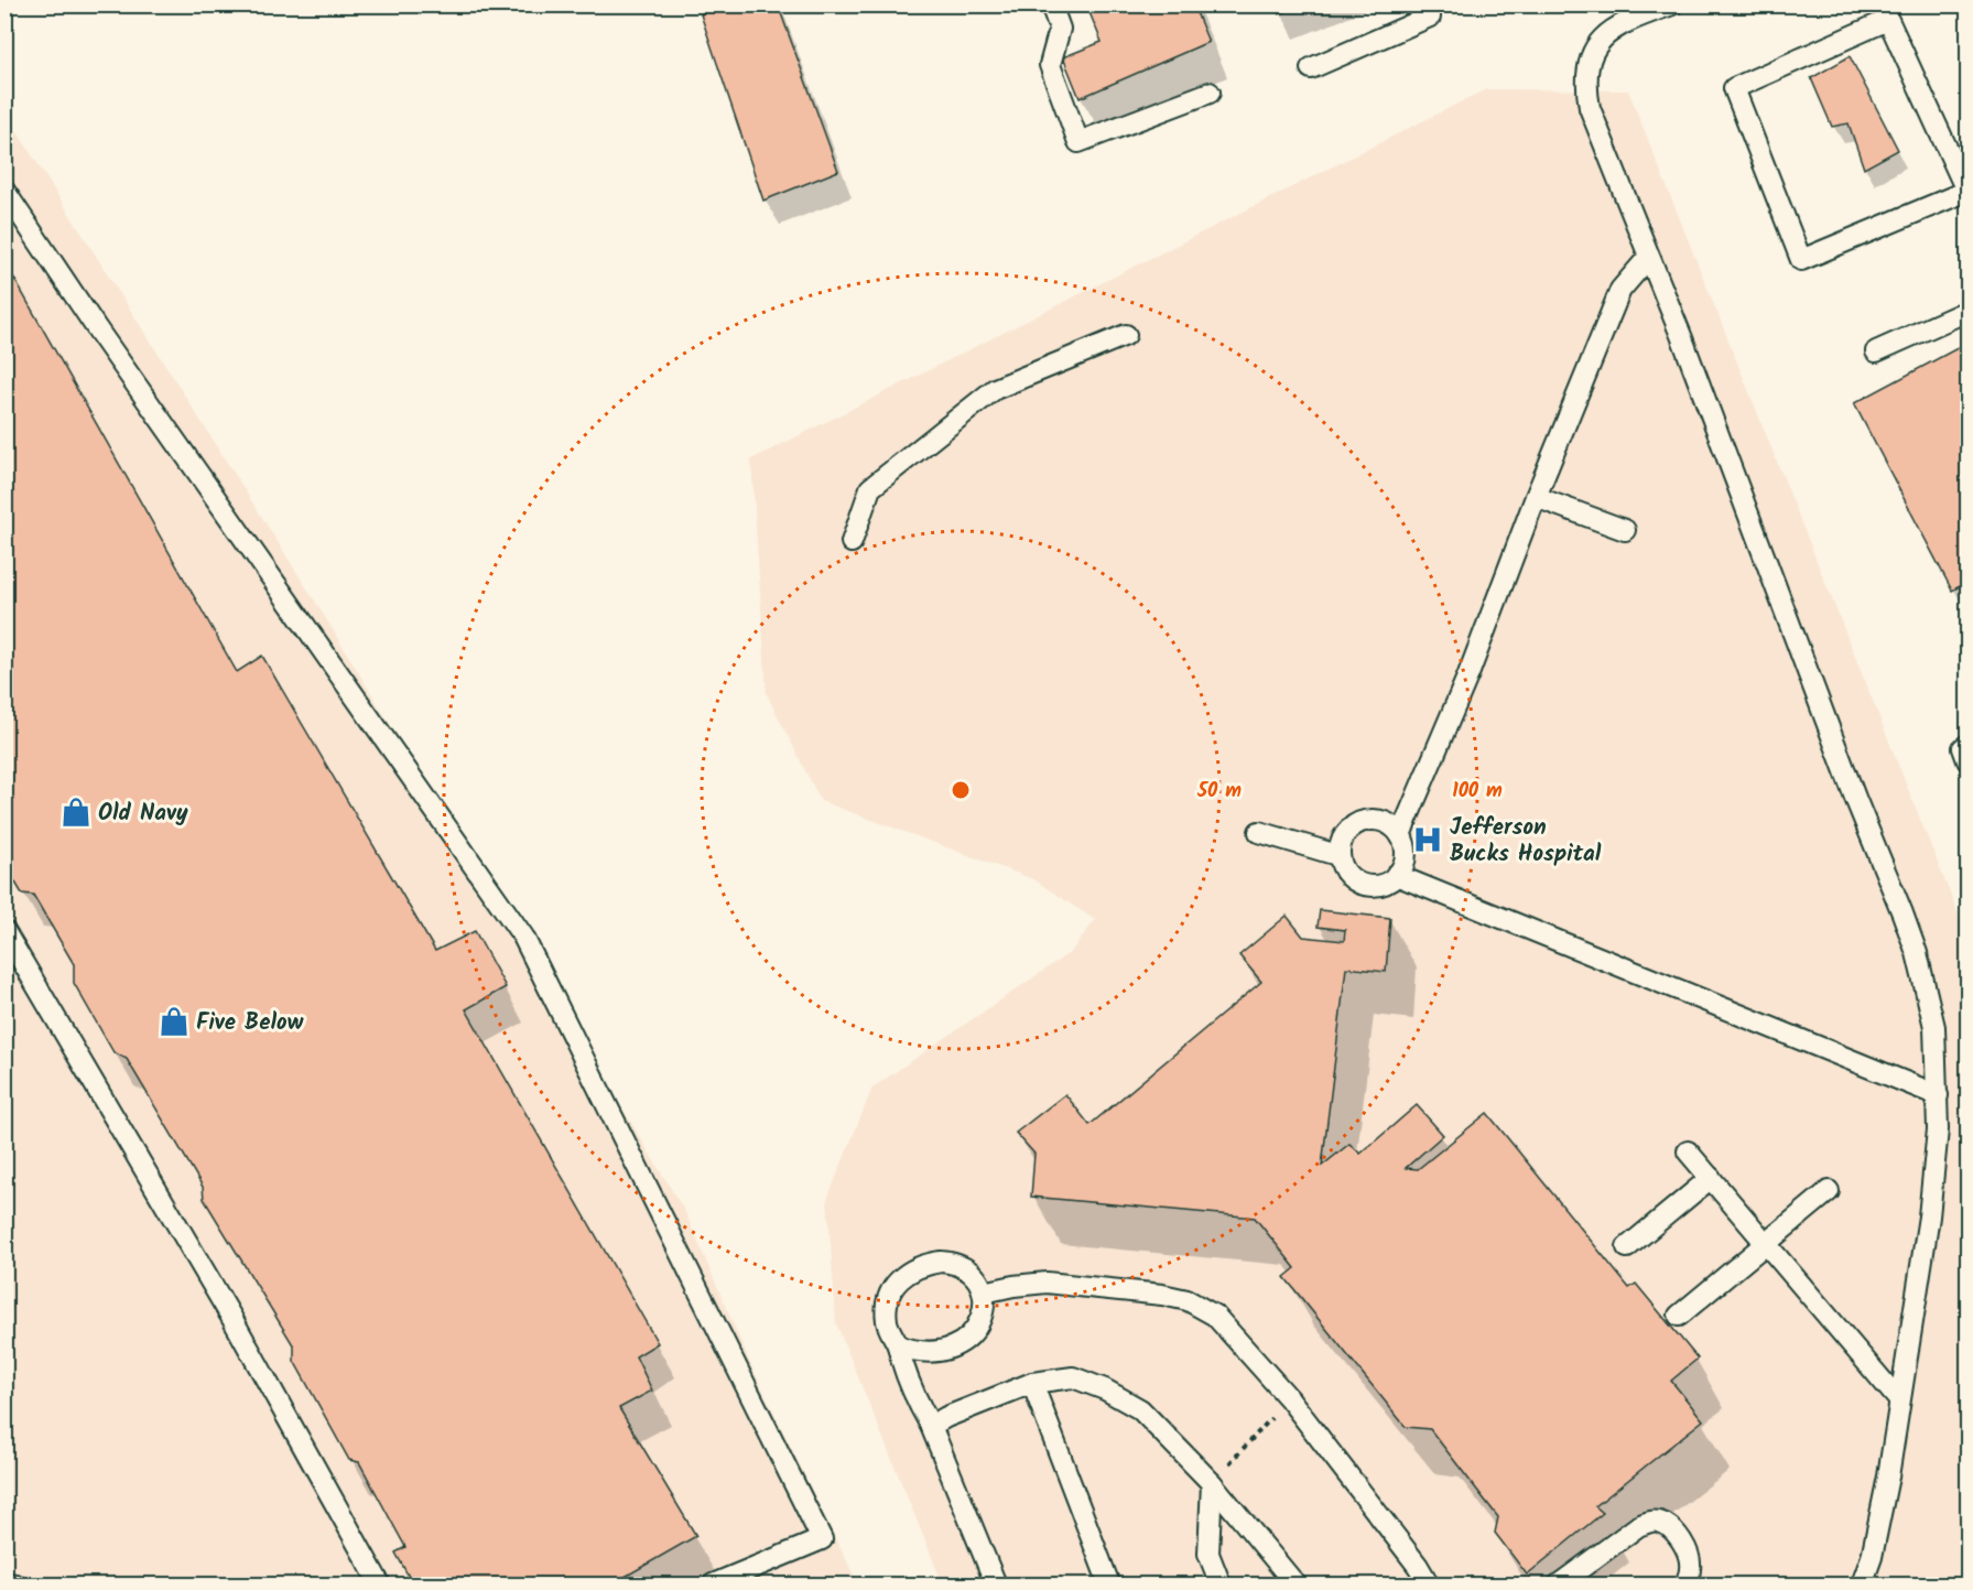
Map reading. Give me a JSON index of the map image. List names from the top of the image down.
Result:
{
  "places": {
    "shop": ["Old Navy", "Five Below"],
    "hospital": ["Jefferson Bucks Hospital"]
  },
  "rings": ["50 m", "100 m"]
}
